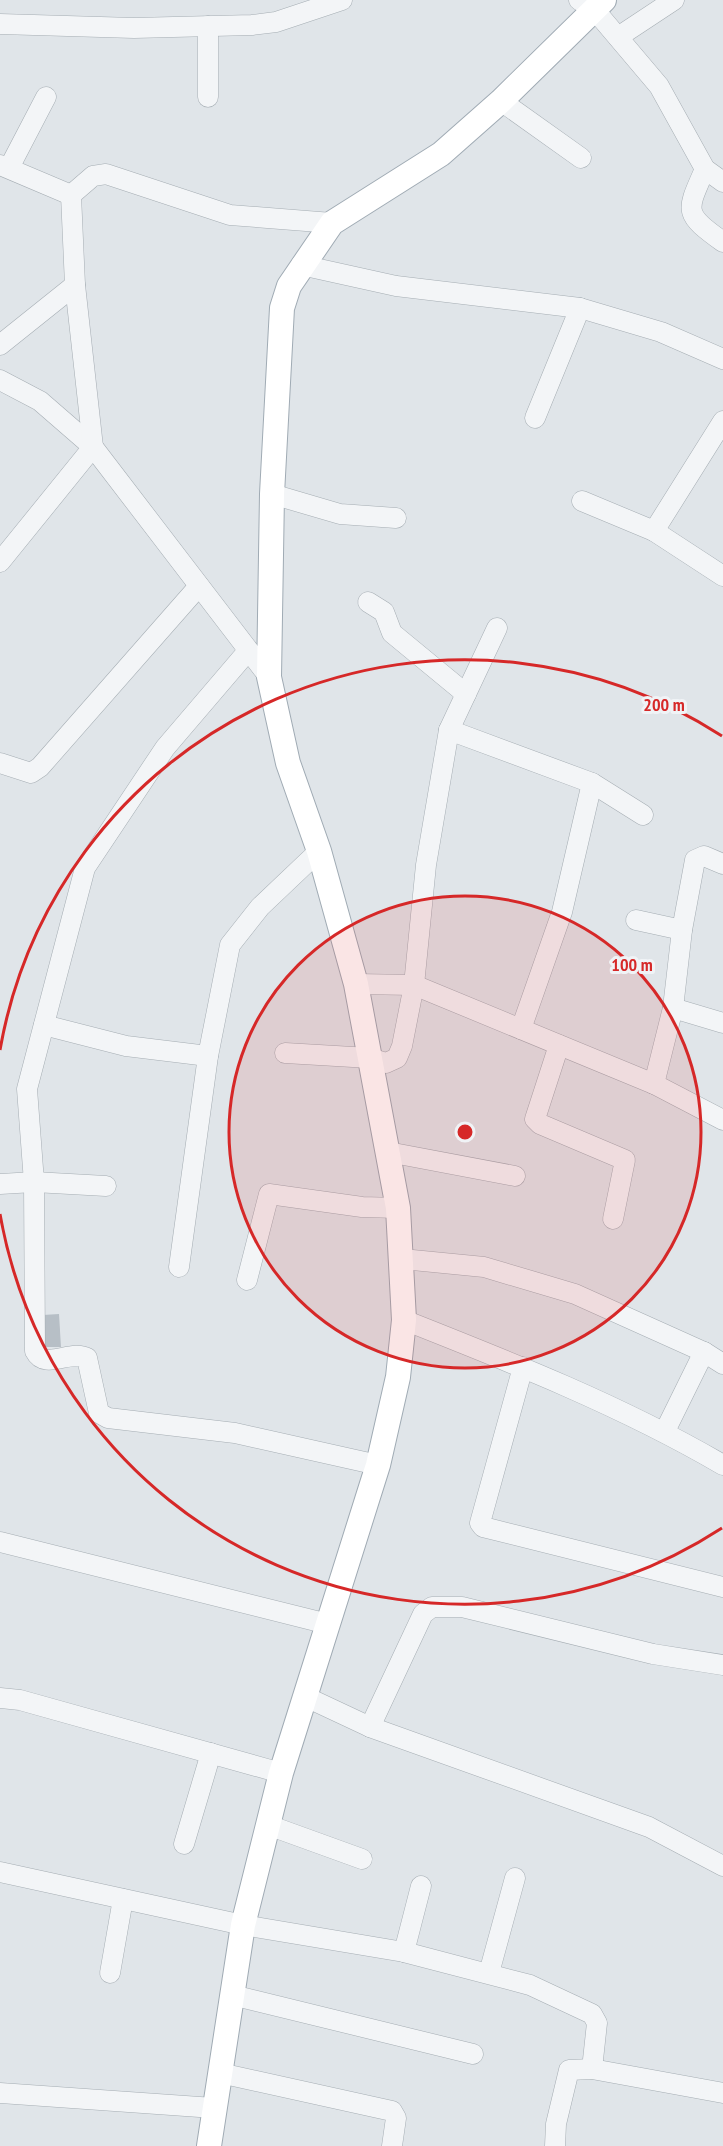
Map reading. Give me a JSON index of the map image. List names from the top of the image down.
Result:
{
  "rings": ["200 m", "100 m"]
}
